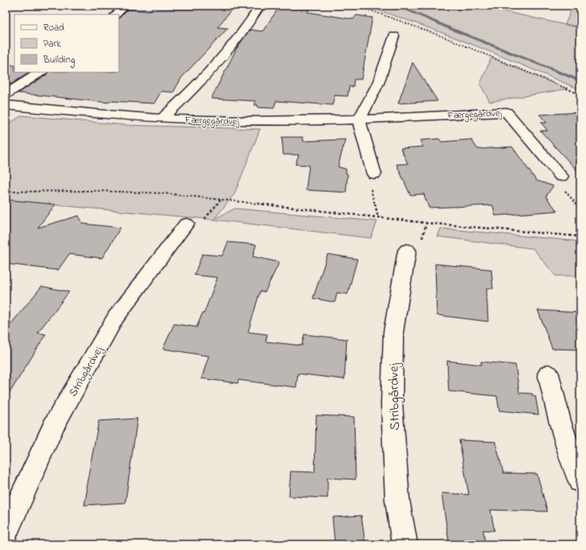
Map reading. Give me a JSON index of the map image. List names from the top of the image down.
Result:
{
  "streets": {
    "street": ["Færgegårdvej", "Stribgårdvej"]
  },
  "legend": ["Road", "Park", "Building"]
}
